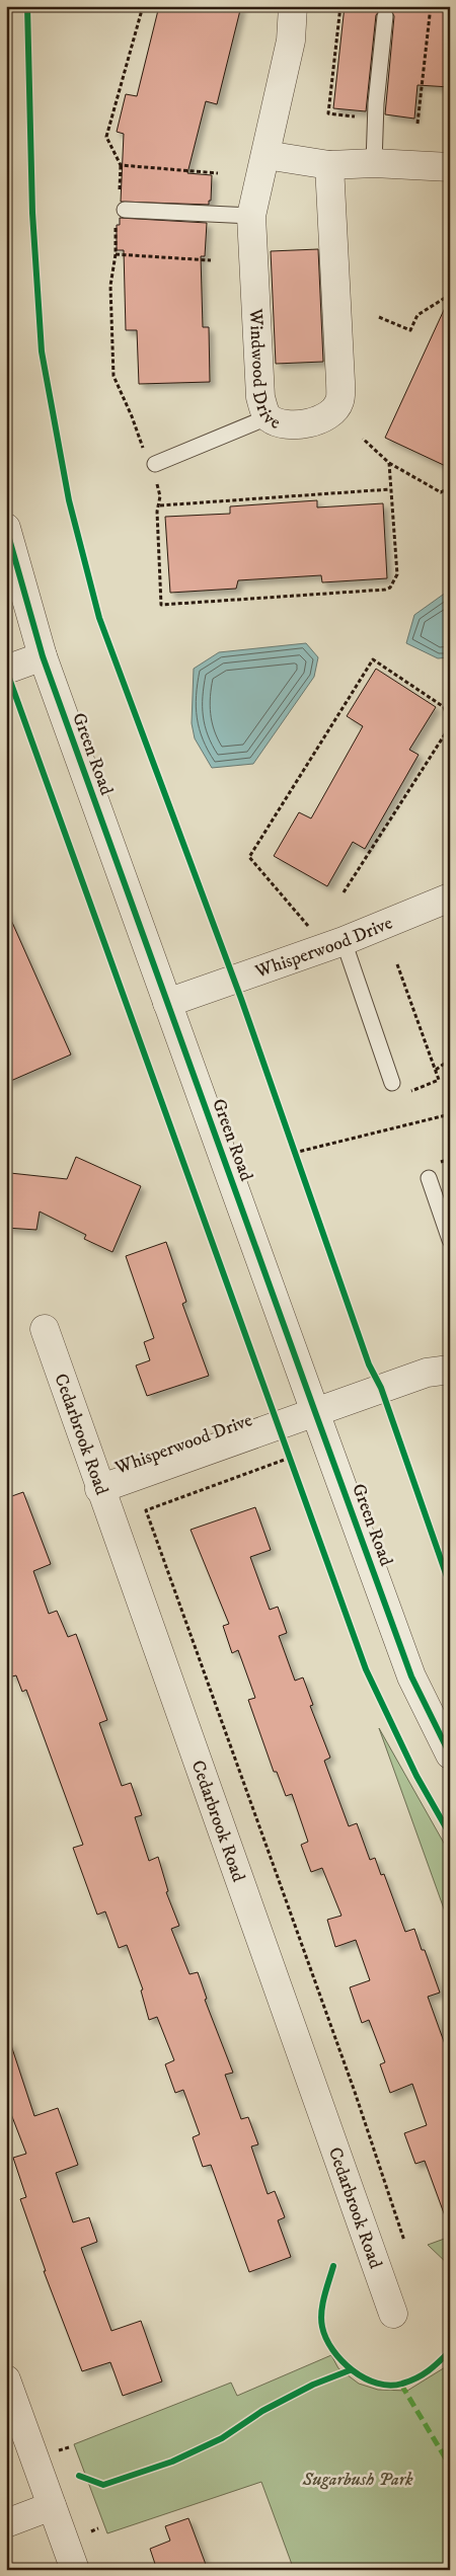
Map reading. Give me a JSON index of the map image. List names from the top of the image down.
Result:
{
  "streets": {
    "street": [
      "Windwood Drive",
      "Green Road",
      "Whisperwood Drive",
      "Cedarbrook Road"
    ]
  },
  "crossings": [
    ["Green Road", "Whisperwood Drive"],
    ["Whisperwood Drive", "Cedarbrook Road"]
  ],
  "parks": ["Sugarbush Park"]
}
